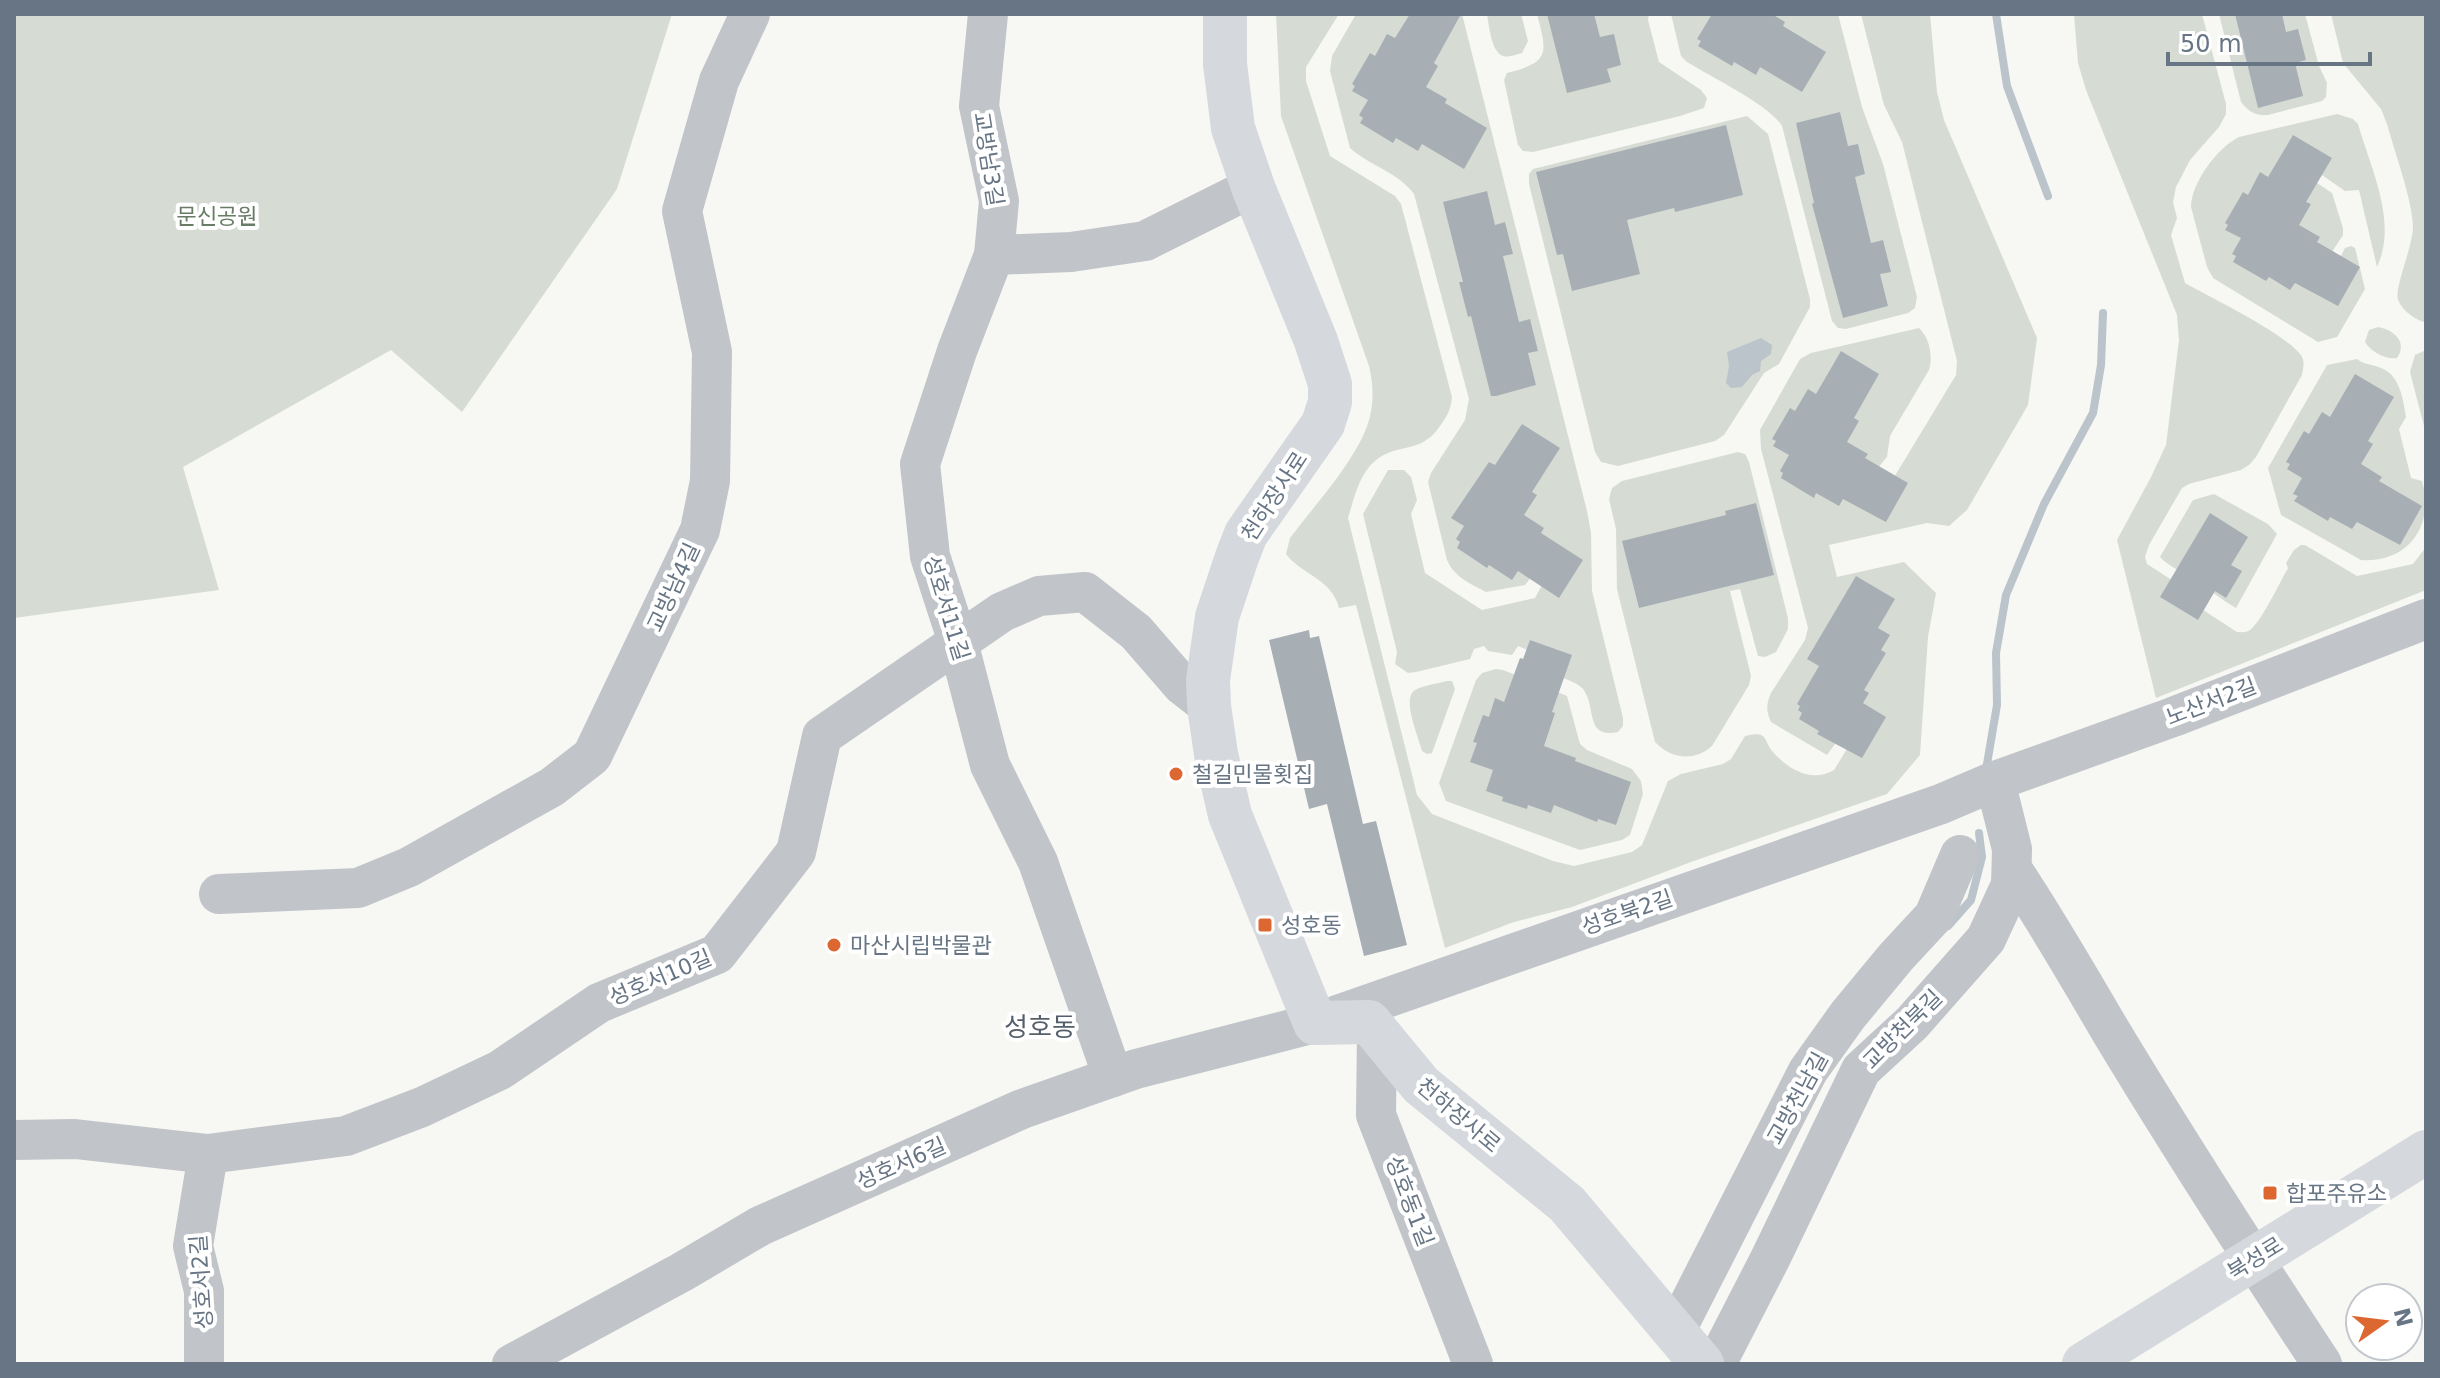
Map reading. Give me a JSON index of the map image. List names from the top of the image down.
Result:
{
  "streets": {
    "main road": ["천하장사로", "북성로"],
    "street": [
      "교방남3길",
      "교방남4길",
      "성호서11길",
      "노산서2길",
      "성호북2길",
      "성호서10길",
      "교방천북길",
      "교방천남길",
      "성호서6길",
      "성호동1길",
      "성호서2길"
    ]
  },
  "crossings": [
    ["교방남3길", "성호서11길"],
    ["천하장사로", "성호북2길"],
    ["천하장사로", "성호서10길"],
    ["천하장사로", "교방천남길"],
    ["천하장사로", "성호서6길"],
    ["천하장사로", "성호동1길"],
    ["성호서11길", "성호서10길"],
    ["성호서11길", "성호서6길"],
    ["노산서2길", "성호북2길"],
    ["노산서2길", "교방천북길"],
    ["성호북2길", "성호서6길"],
    ["성호서10길", "성호서2길"]
  ],
  "districts": ["성호동"],
  "parks": ["문신공원"],
  "places": {
    "other": ["철길민물횟집", "마산시립박물관"],
    "transit": ["성호동", "합포주유소"]
  },
  "scale_bar": "50 m",
  "north": "right"
}
